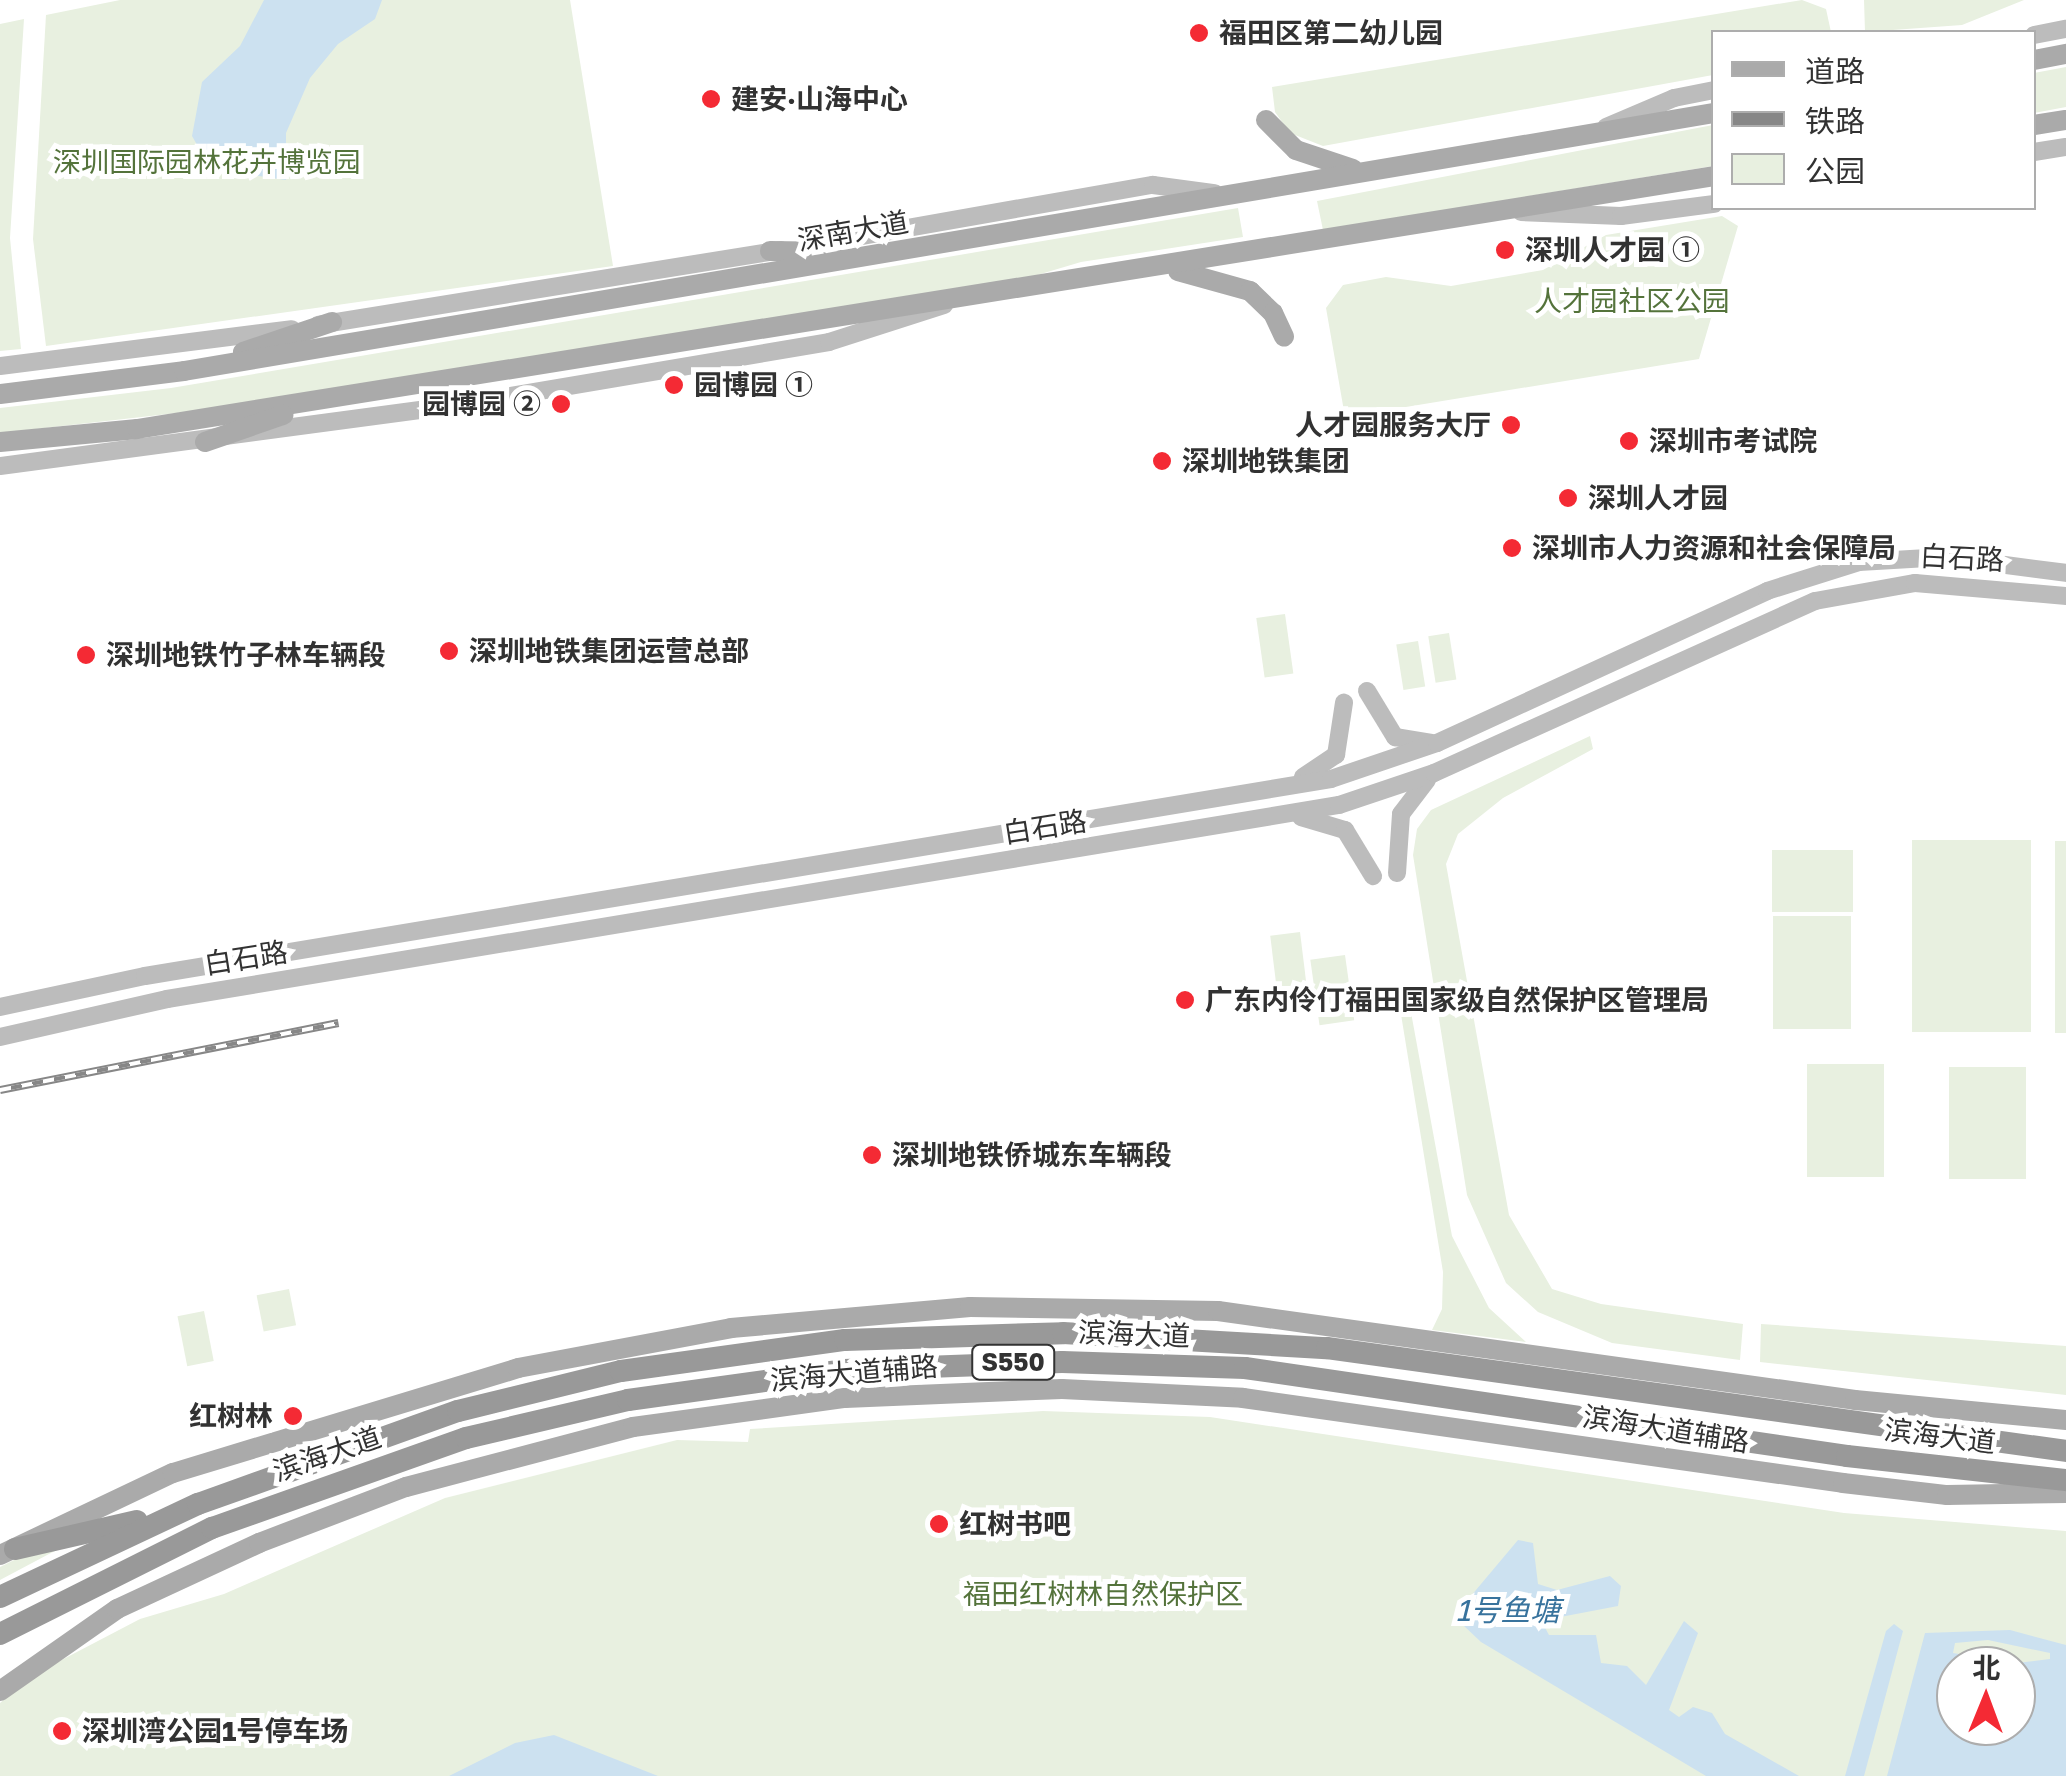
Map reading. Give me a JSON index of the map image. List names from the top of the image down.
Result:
{
  "streets": {
    "highway": ["滨海大道", "S550"],
    "main road": ["深南大道", "白石路", "滨海大道辅路"]
  },
  "water": ["1号鱼塘"],
  "parks": ["深圳国际园林花卉博览园", "人才园社区公园", "福田红树林自然保护区"],
  "places": [
    "福田区第二幼儿园",
    "建安·山海中心",
    "深圳人才园 ①",
    "园博园 ①",
    "园博园 ②",
    "人才园服务大厅",
    "深圳市考试院",
    "深圳地铁集团",
    "深圳人才园",
    "深圳市人力资源和社会保障局",
    "深圳地铁集团运营总部",
    "深圳地铁竹子林车辆段",
    "广东内伶仃福田国家级自然保护区管理局",
    "深圳地铁侨城东车辆段",
    "红树林",
    "红树书吧",
    "深圳湾公园1号停车场"
  ],
  "legend": ["道路", "铁路", "公园"],
  "north": "top"
}
